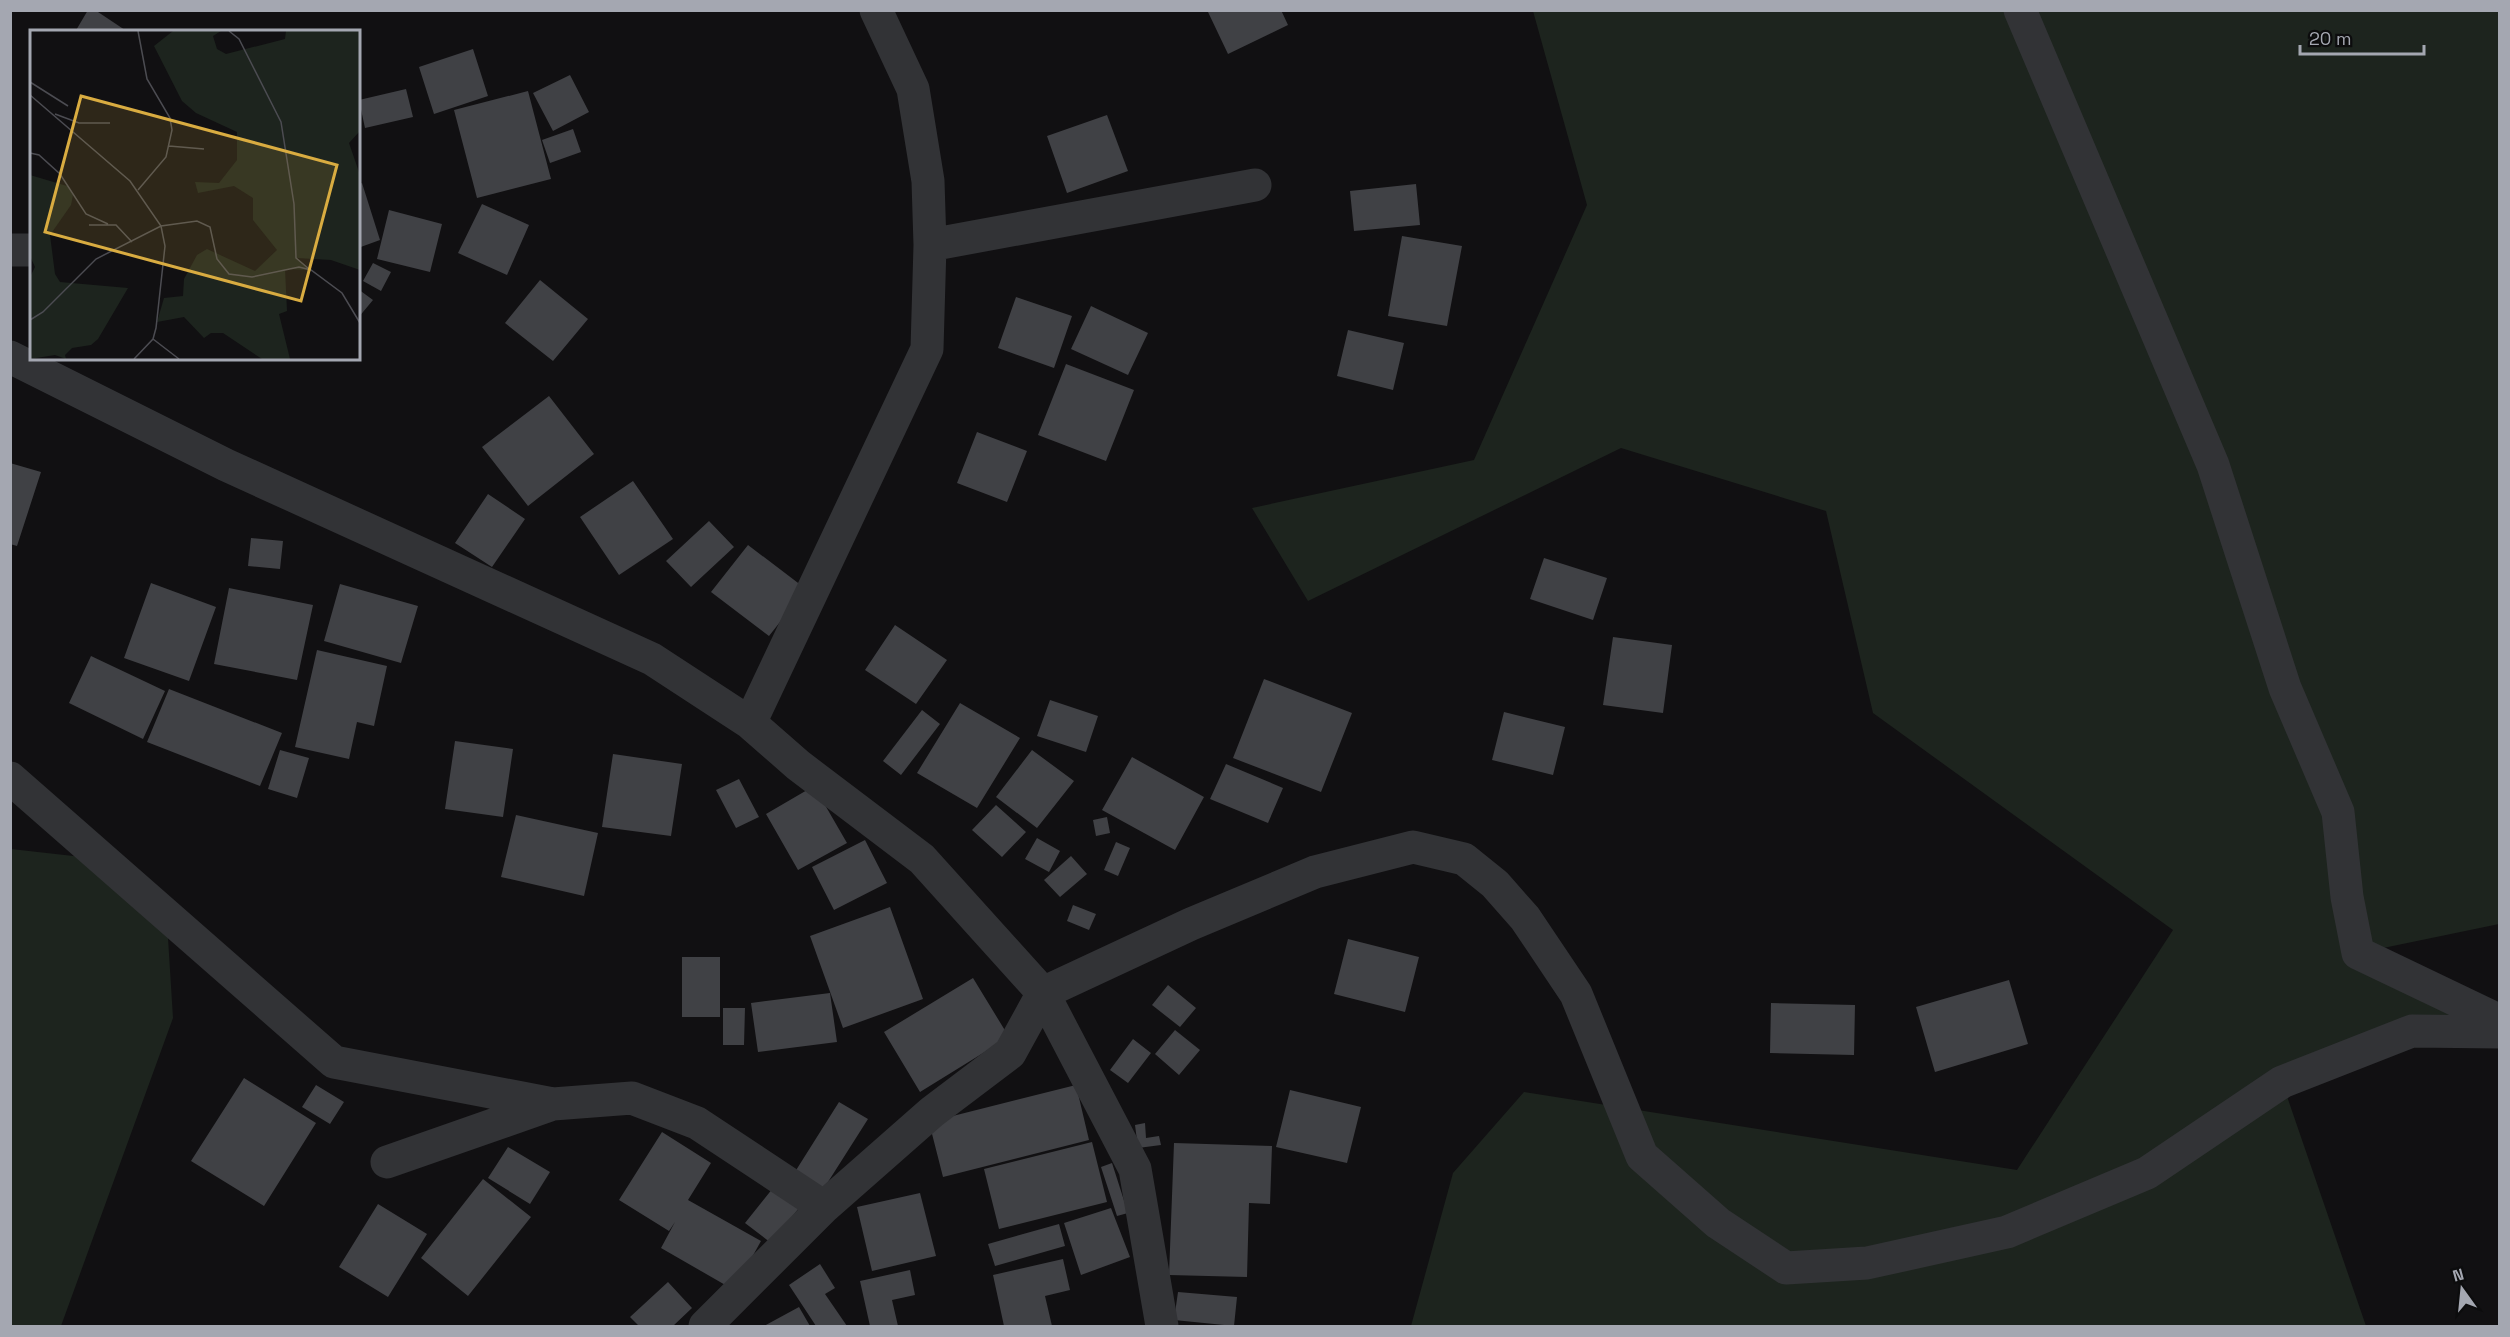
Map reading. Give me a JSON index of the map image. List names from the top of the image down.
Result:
{
  "scale_bar": "20 m",
  "north": "top"
}
